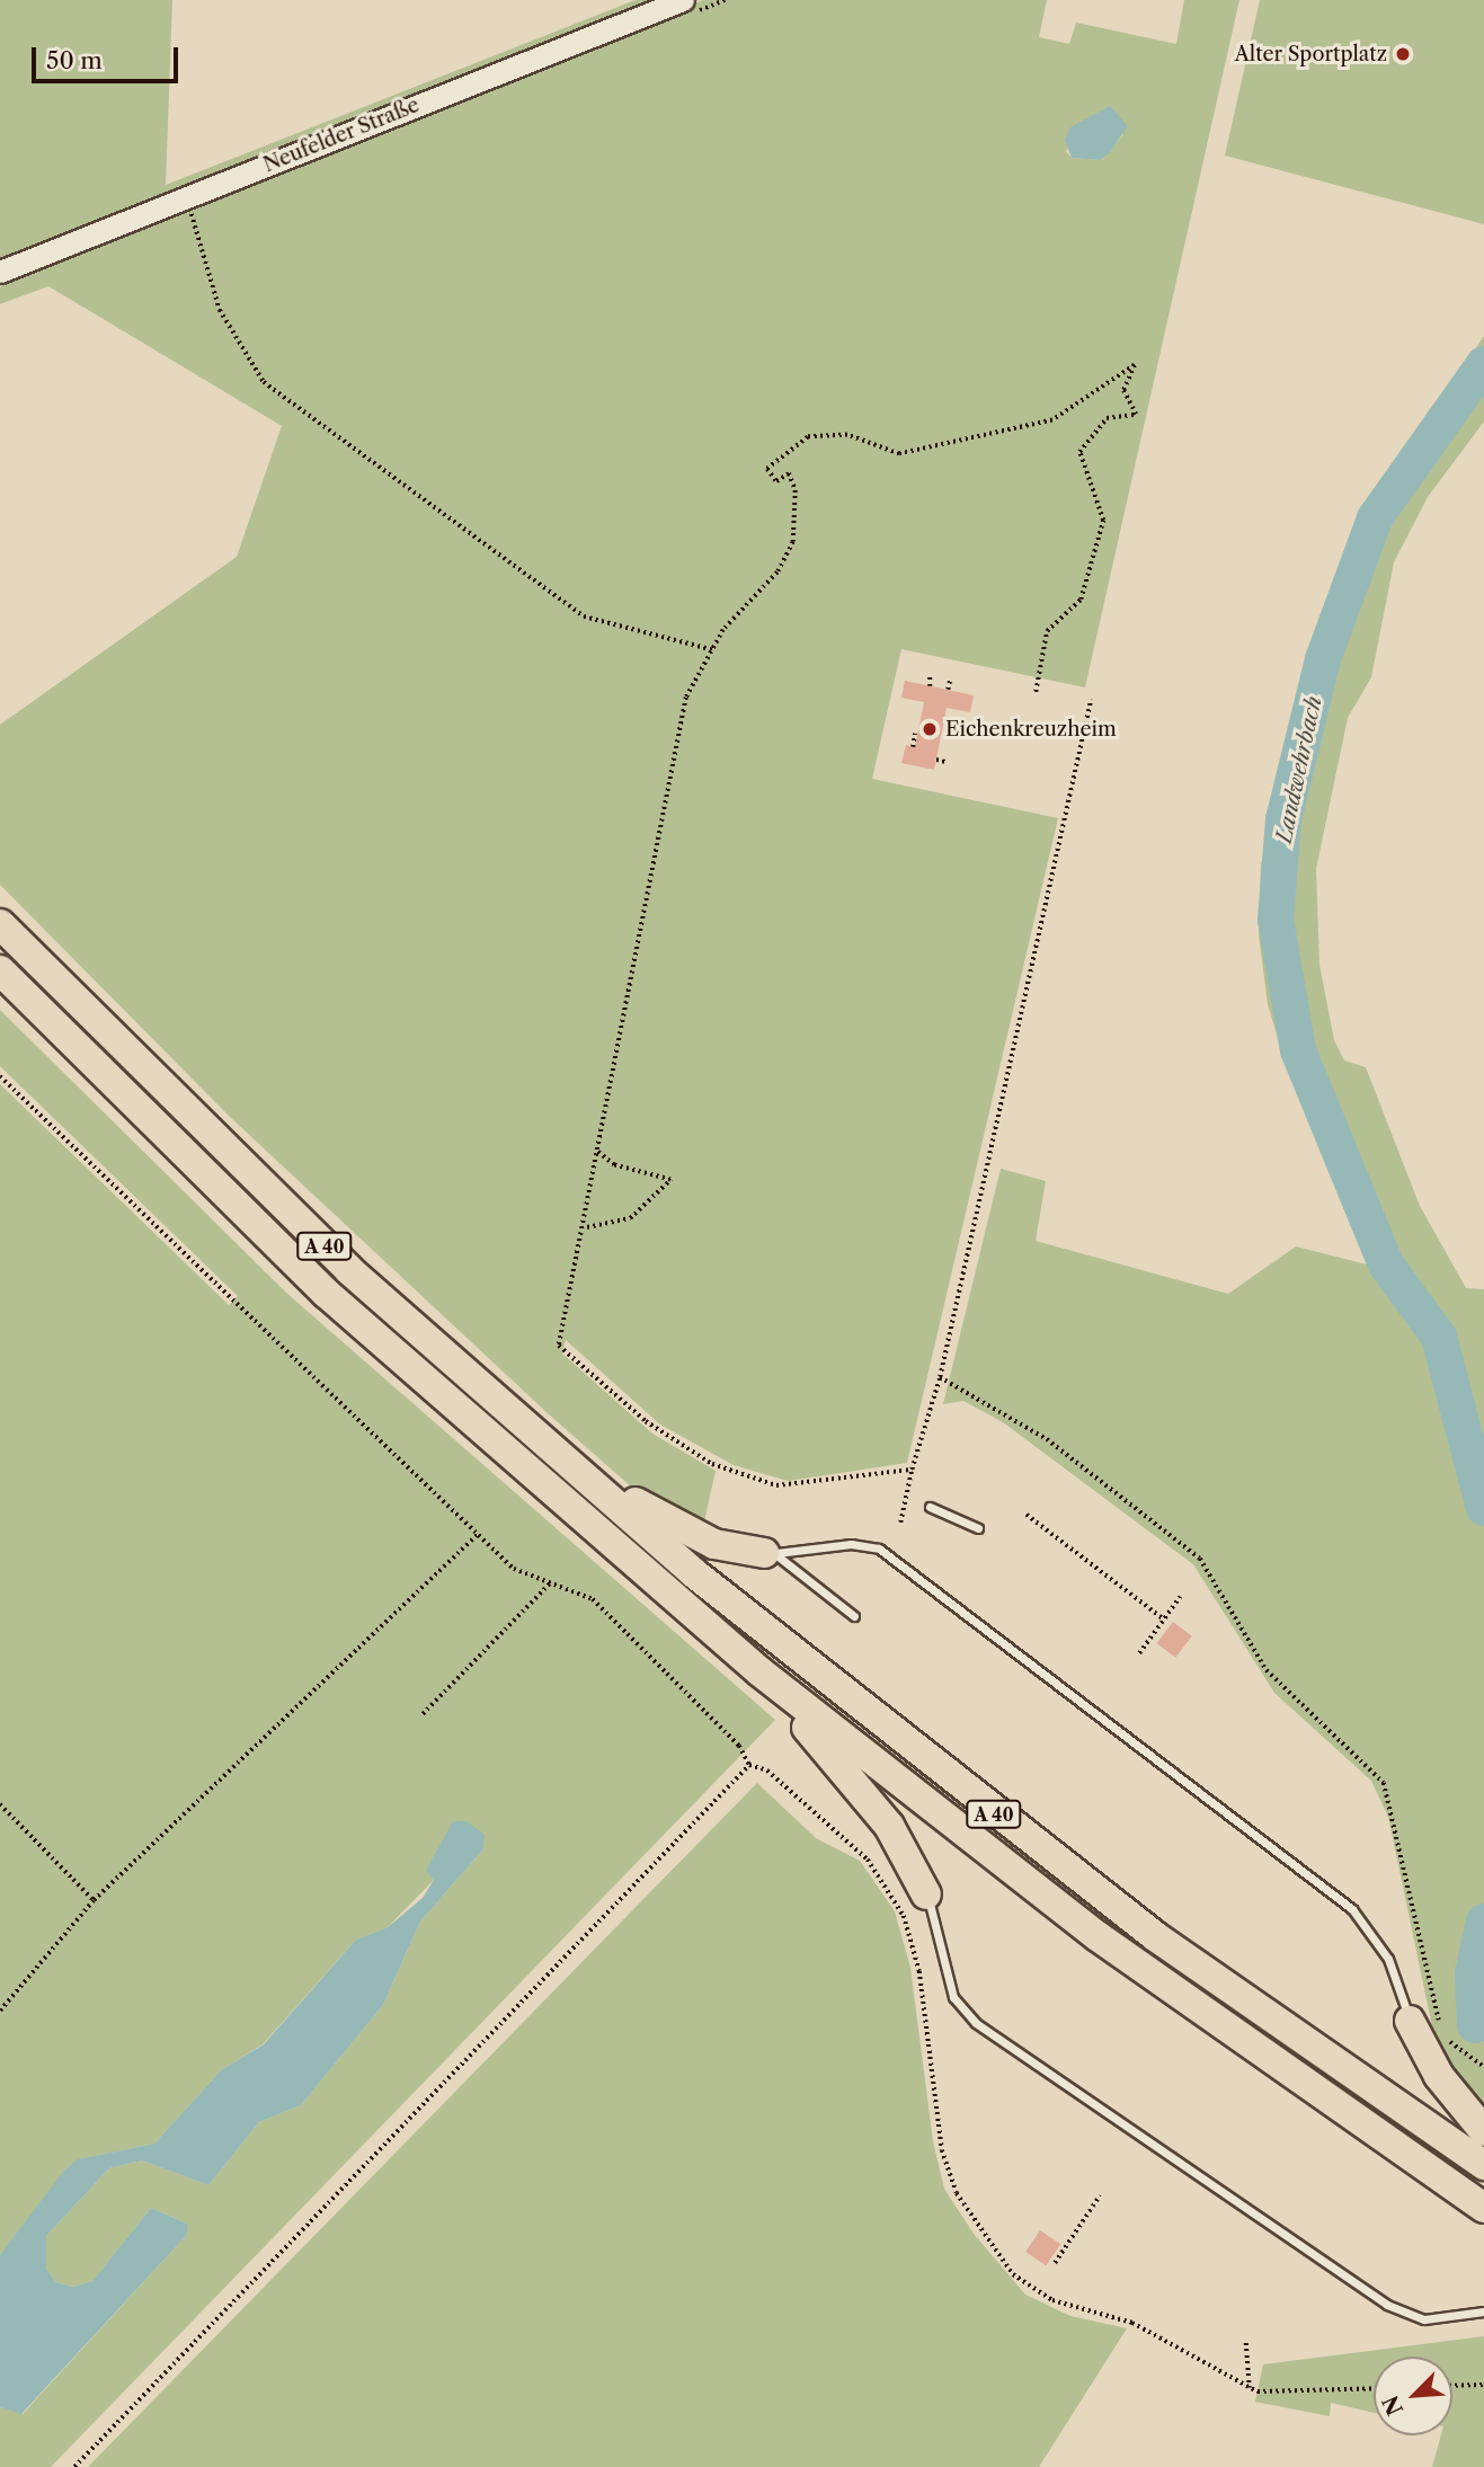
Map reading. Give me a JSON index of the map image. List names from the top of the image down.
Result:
{
  "streets": {
    "highway": ["A 40"],
    "main road": ["Neufelder Straße"]
  },
  "water": ["Landwehrbach"],
  "places": ["Alter Sportplatz", "Eichenkreuzheim"],
  "scale_bar": "50 m",
  "north": "bottom left"
}
